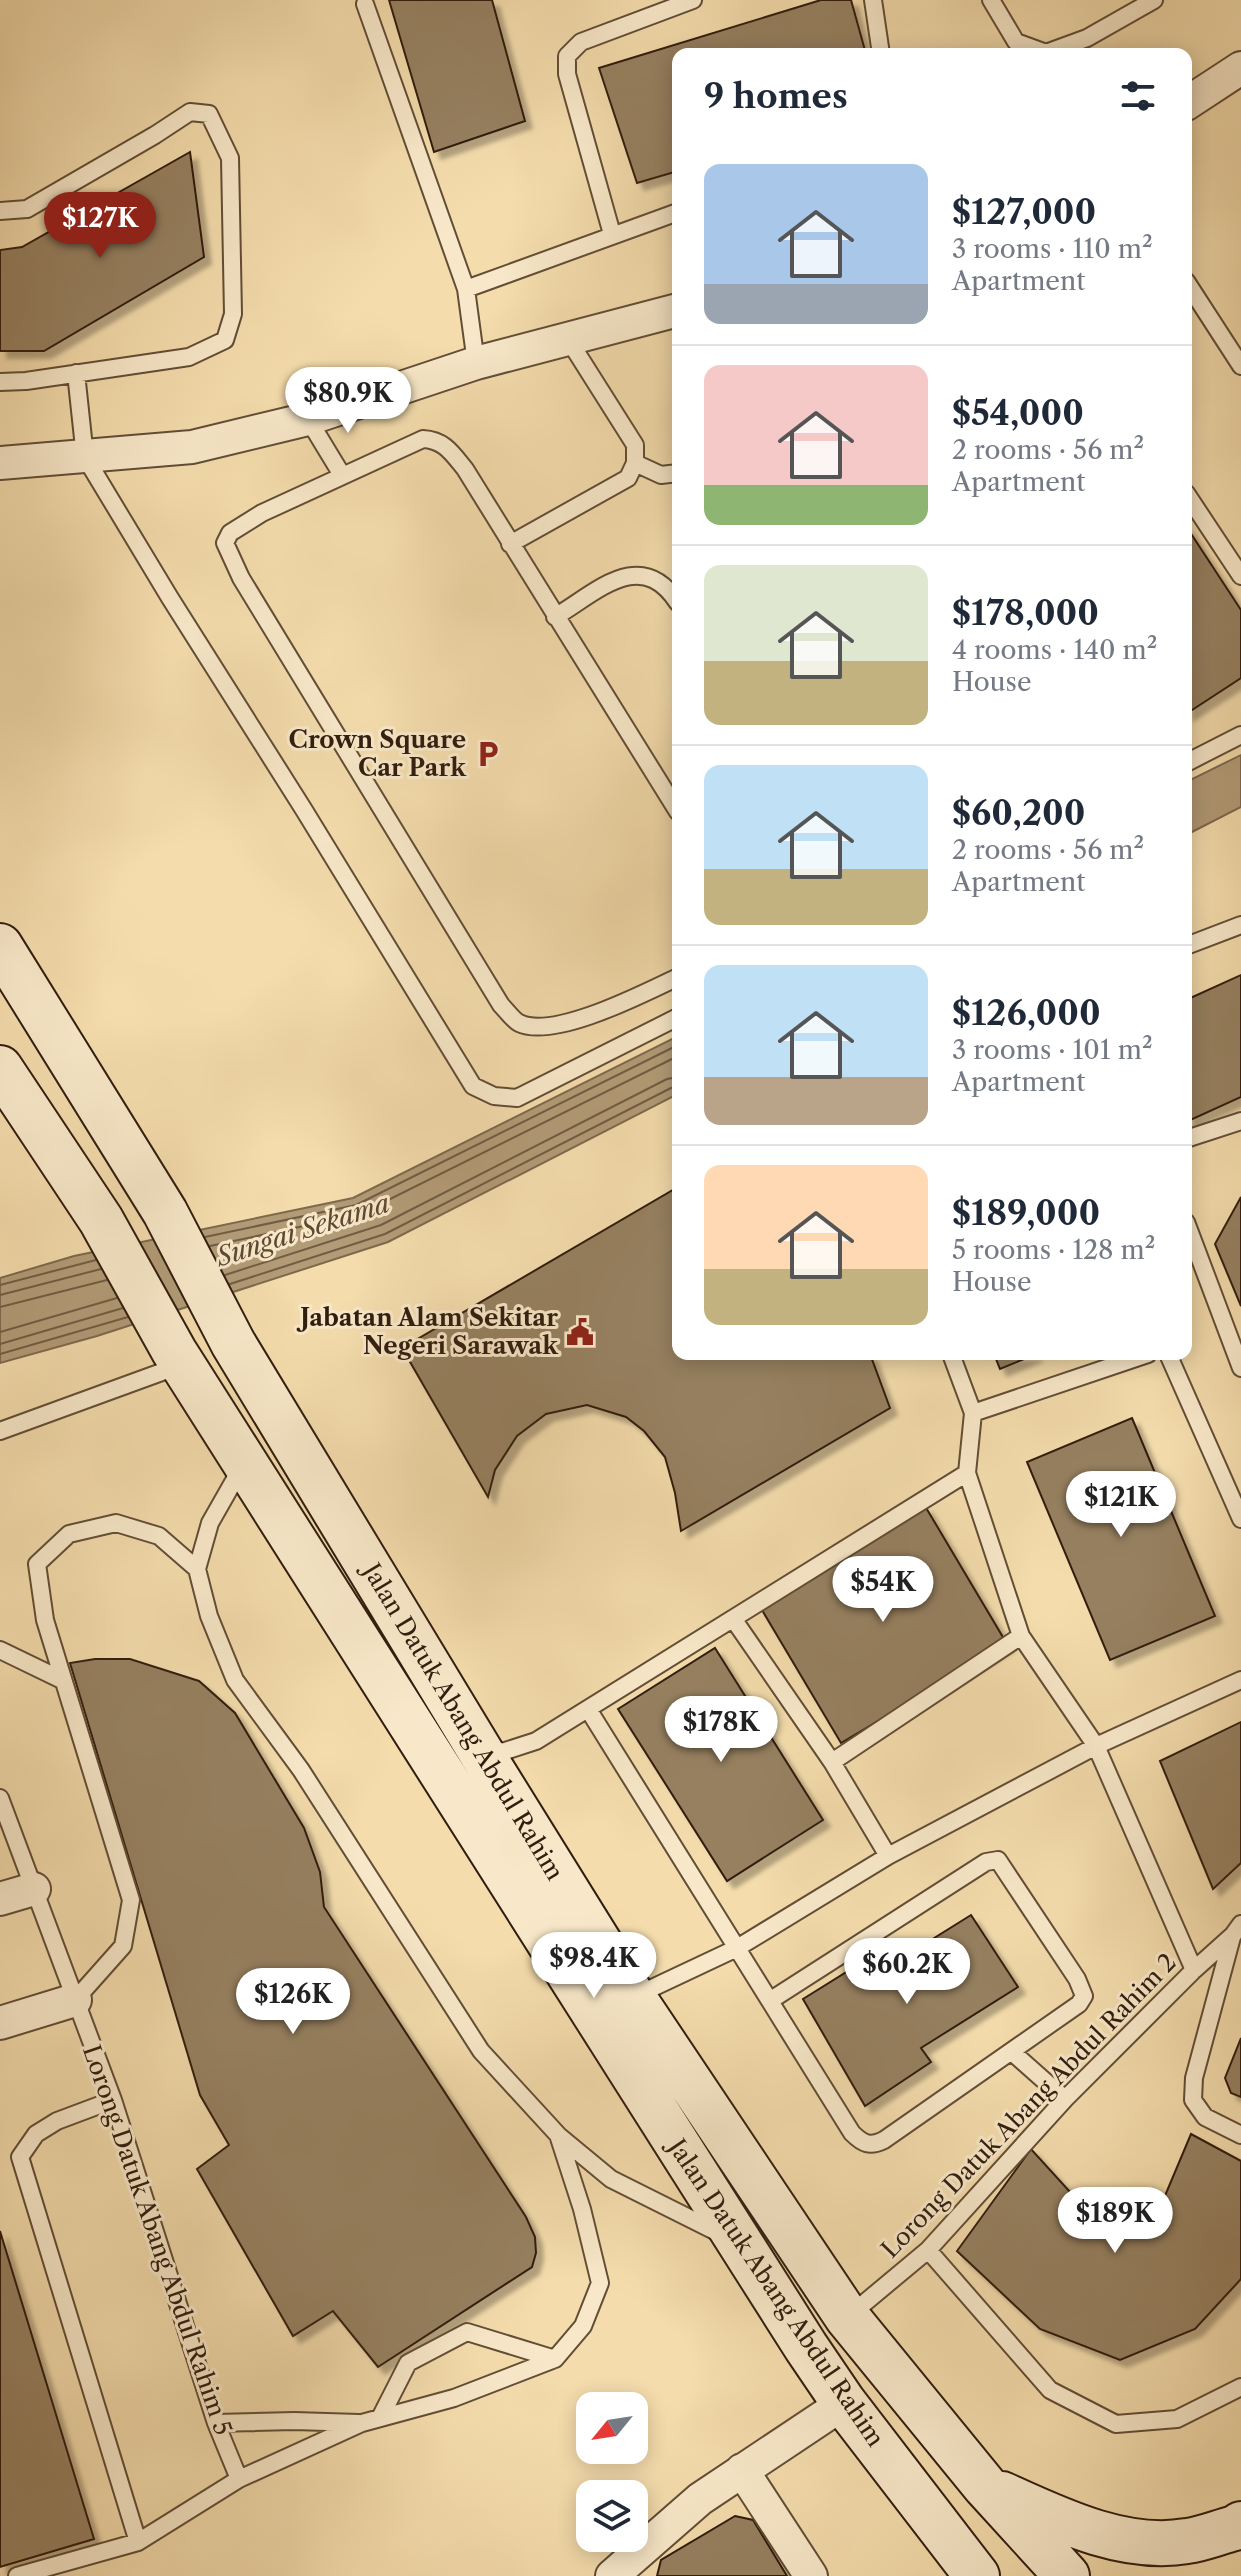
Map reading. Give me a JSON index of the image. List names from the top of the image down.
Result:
{
  "streets": {
    "street": ["Jalan Datuk Abang Abdul Rahim"],
    "lane": ["Lorong Datuk Abang Abdul Rahim 2", "Lorong Datuk Abang Abdul Rahim 5"]
  },
  "crossings": [
    ["Jalan Datuk Abang Abdul Rahim", "Lorong Datuk Abang Abdul Rahim 2"]
  ],
  "water": ["Sungai Sekama"],
  "places": {
    "parking": ["Crown Square Car Park"],
    "public building": ["Jabatan Alam Sekitar Negeri Sarawak"]
  },
  "north": "bottom left",
  "page": {
    "heading": "9 homes",
    "list": [
      {
        "name": "$127,000",
        "note": "3 rooms · 110 m² · Apartment"
      },
      {
        "name": "$54,000",
        "note": "2 rooms · 56 m² · Apartment"
      },
      {
        "name": "$178,000",
        "note": "4 rooms · 140 m² · House"
      },
      {
        "name": "$60,200",
        "note": "2 rooms · 56 m² · Apartment"
      },
      {
        "name": "$126,000",
        "note": "3 rooms · 101 m² · Apartment"
      },
      {
        "name": "$189,000",
        "note": "5 rooms · 128 m² · House"
      }
    ],
    "price": [
      "$127K",
      "$80.9K",
      "$121K",
      "$54K",
      "$178K",
      "$98.4K",
      "$60.2K",
      "$126K",
      "$189K"
    ]
  }
}
